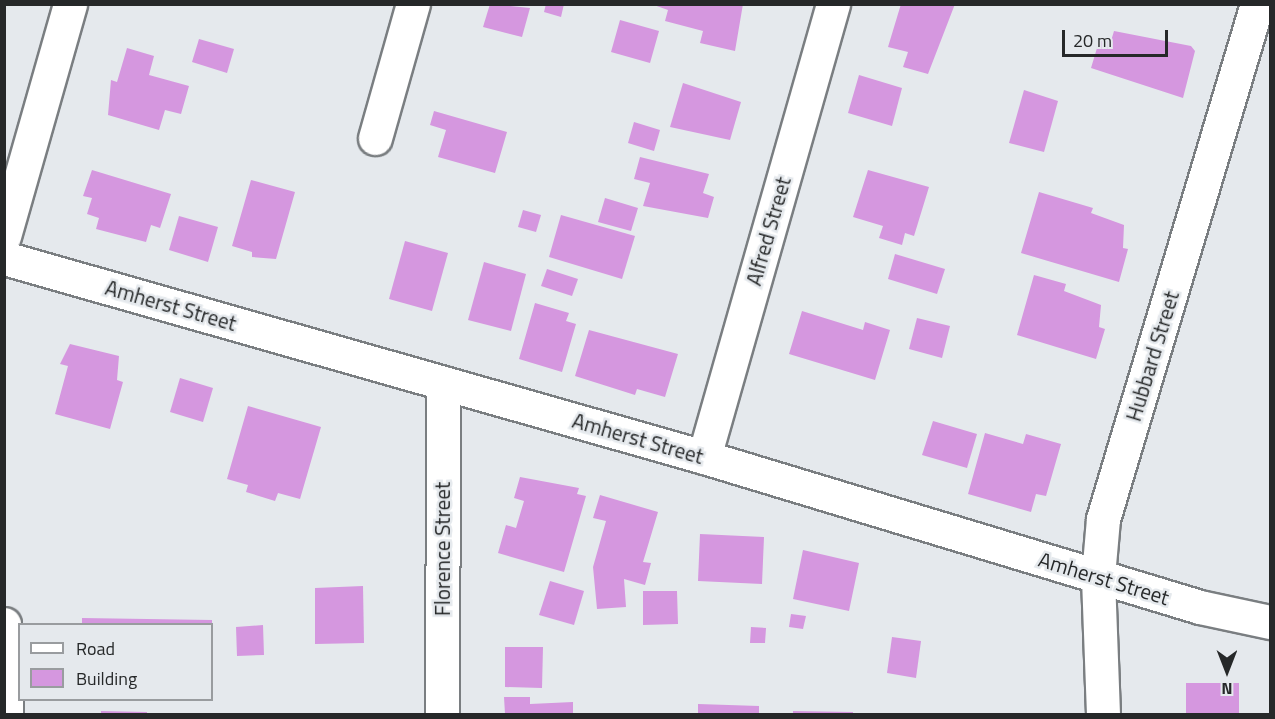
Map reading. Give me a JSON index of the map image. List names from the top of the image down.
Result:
{
  "streets": {
    "street": [
      "Alfred Street",
      "Amherst Street",
      "Hubbard Street",
      "Florence Street"
    ]
  },
  "crossings": [
    ["Alfred Street", "Amherst Street"],
    ["Amherst Street", "Hubbard Street"],
    ["Amherst Street", "Florence Street"]
  ],
  "legend": ["Road", "Building"],
  "scale_bar": "20 m",
  "north": "bottom"
}
